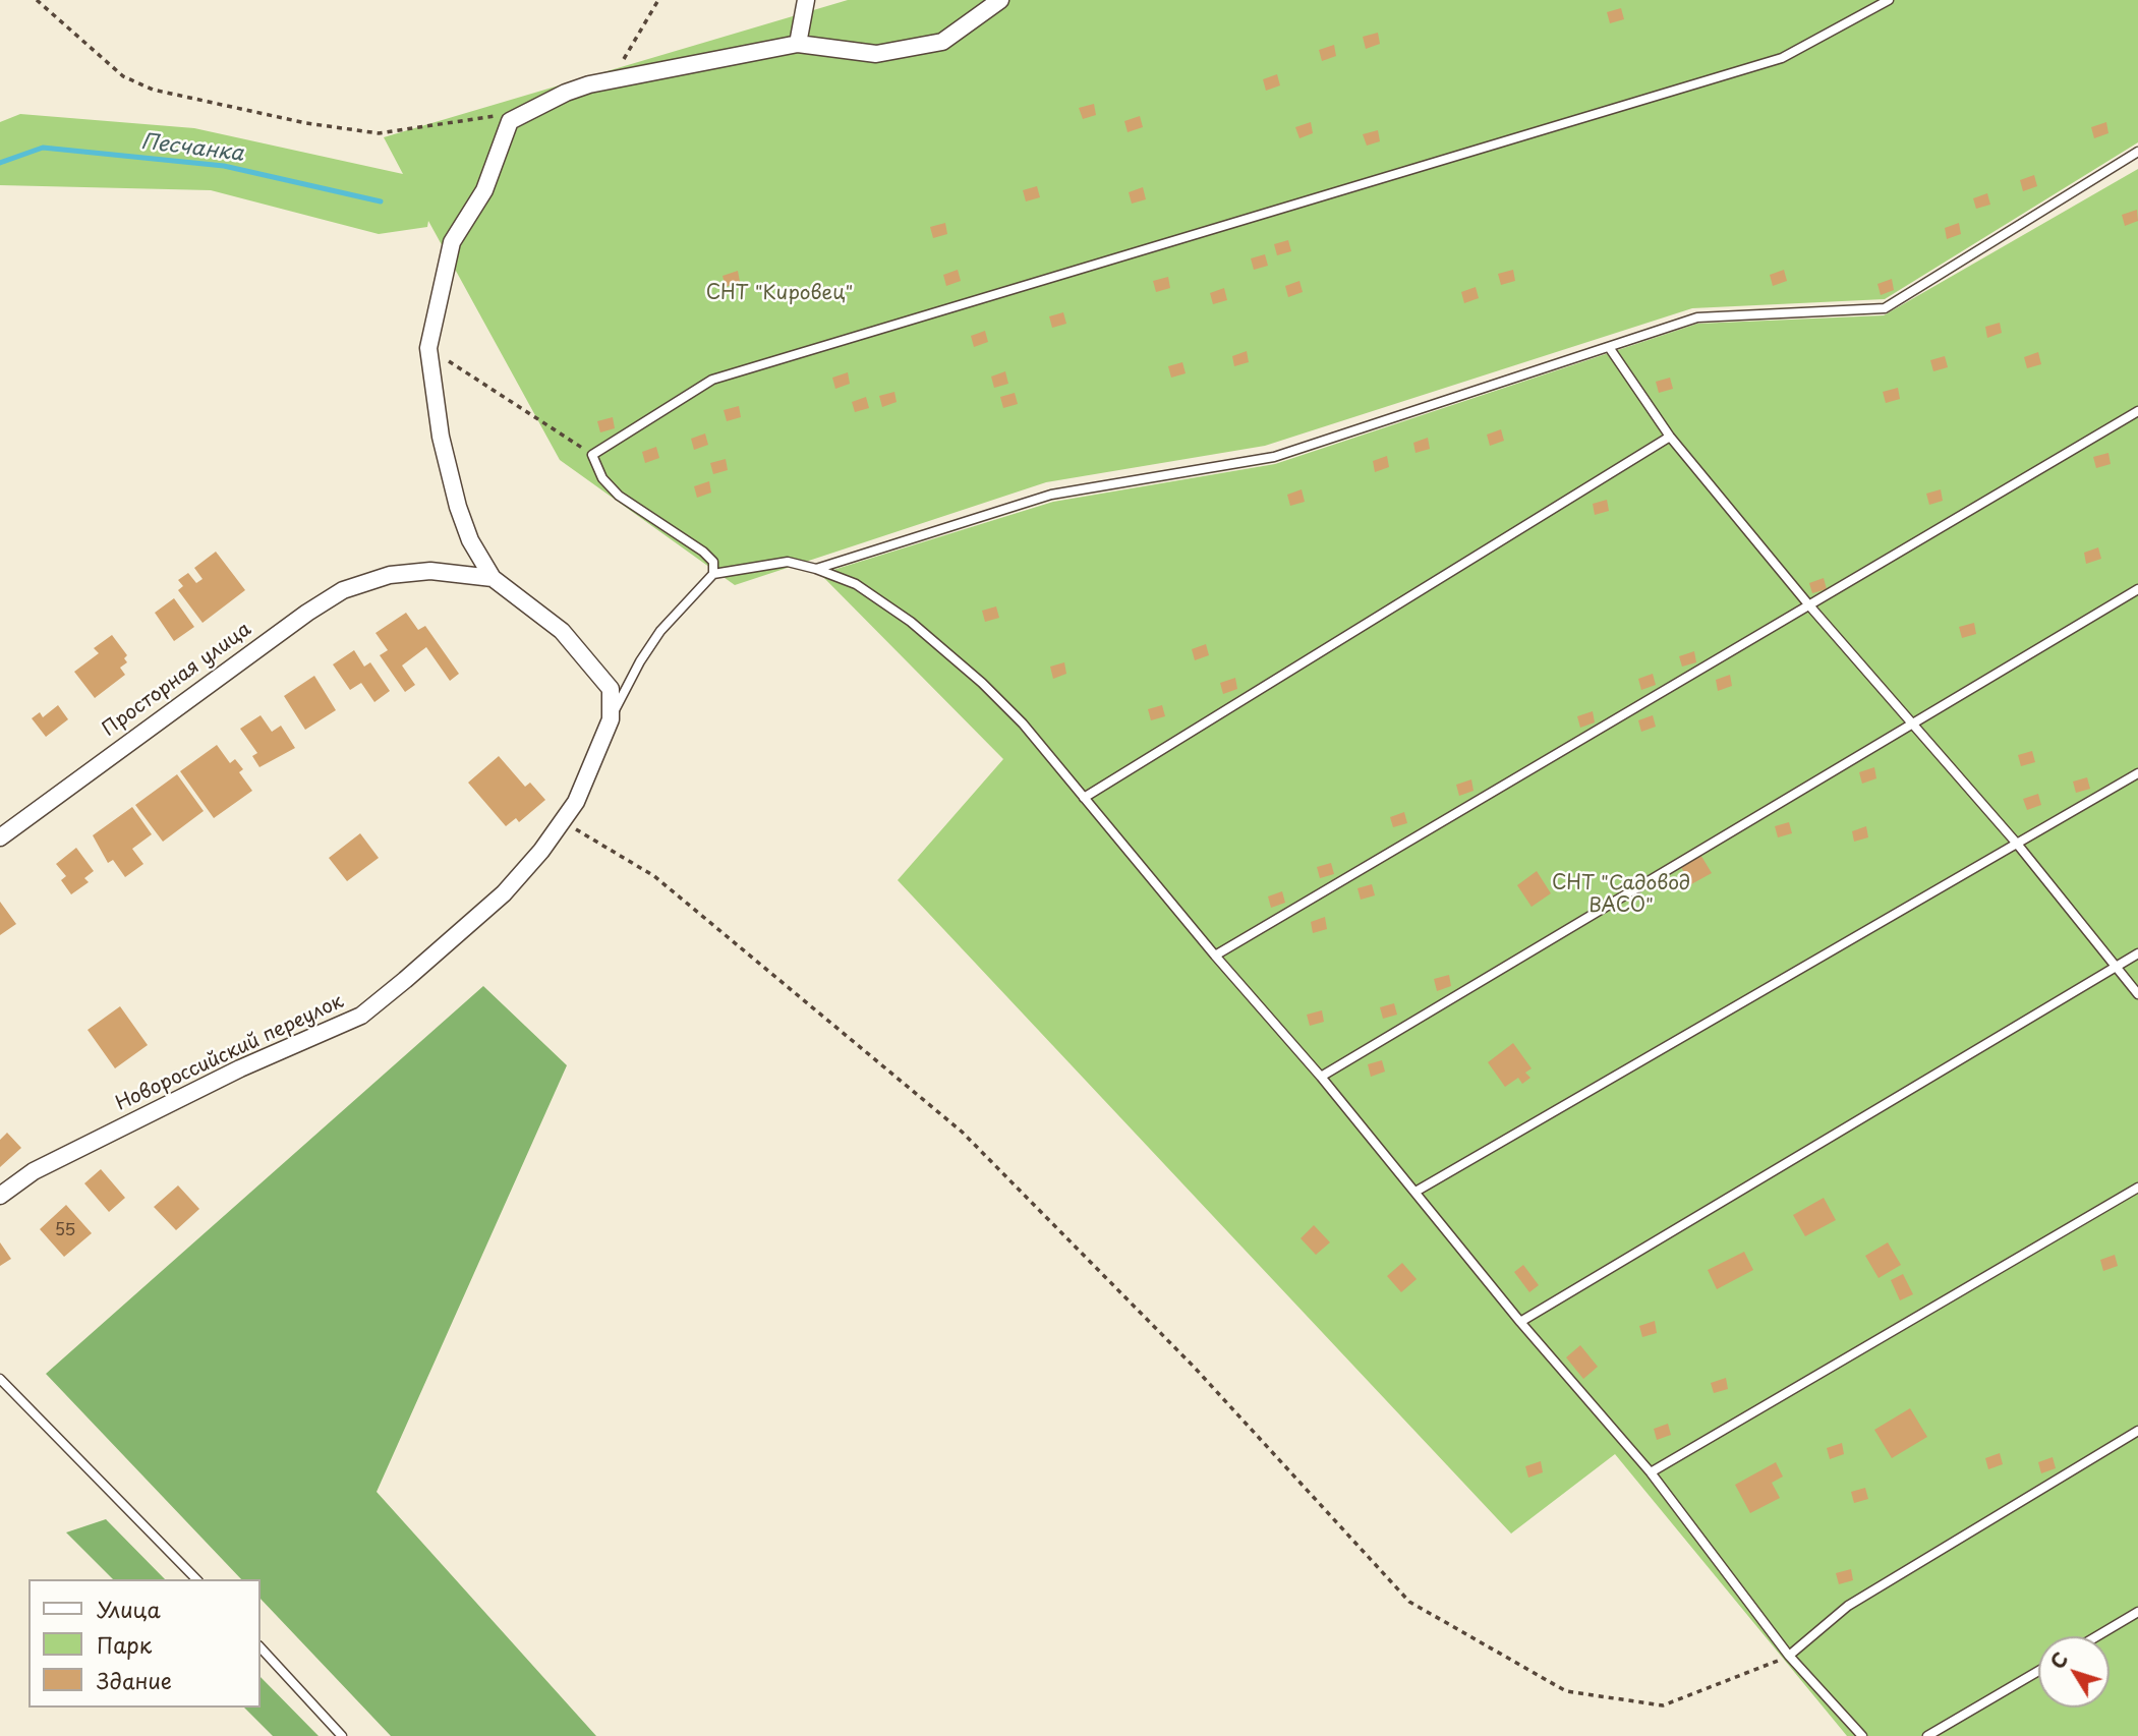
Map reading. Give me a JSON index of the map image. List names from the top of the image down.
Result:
{
  "streets": {
    "street": ["Просторная улица", "Новороссийский переулок"]
  },
  "crossings": [
    ["Просторная улица", "Новороссийский переулок"]
  ],
  "water": ["Песчанка"],
  "parks": ["СНТ \"Кировец\"", "СНТ \"Садовод ВАСО\""],
  "house_numbers": ["55"],
  "legend": ["Улица", "Парк", "Здание"],
  "north": "top left"
}
